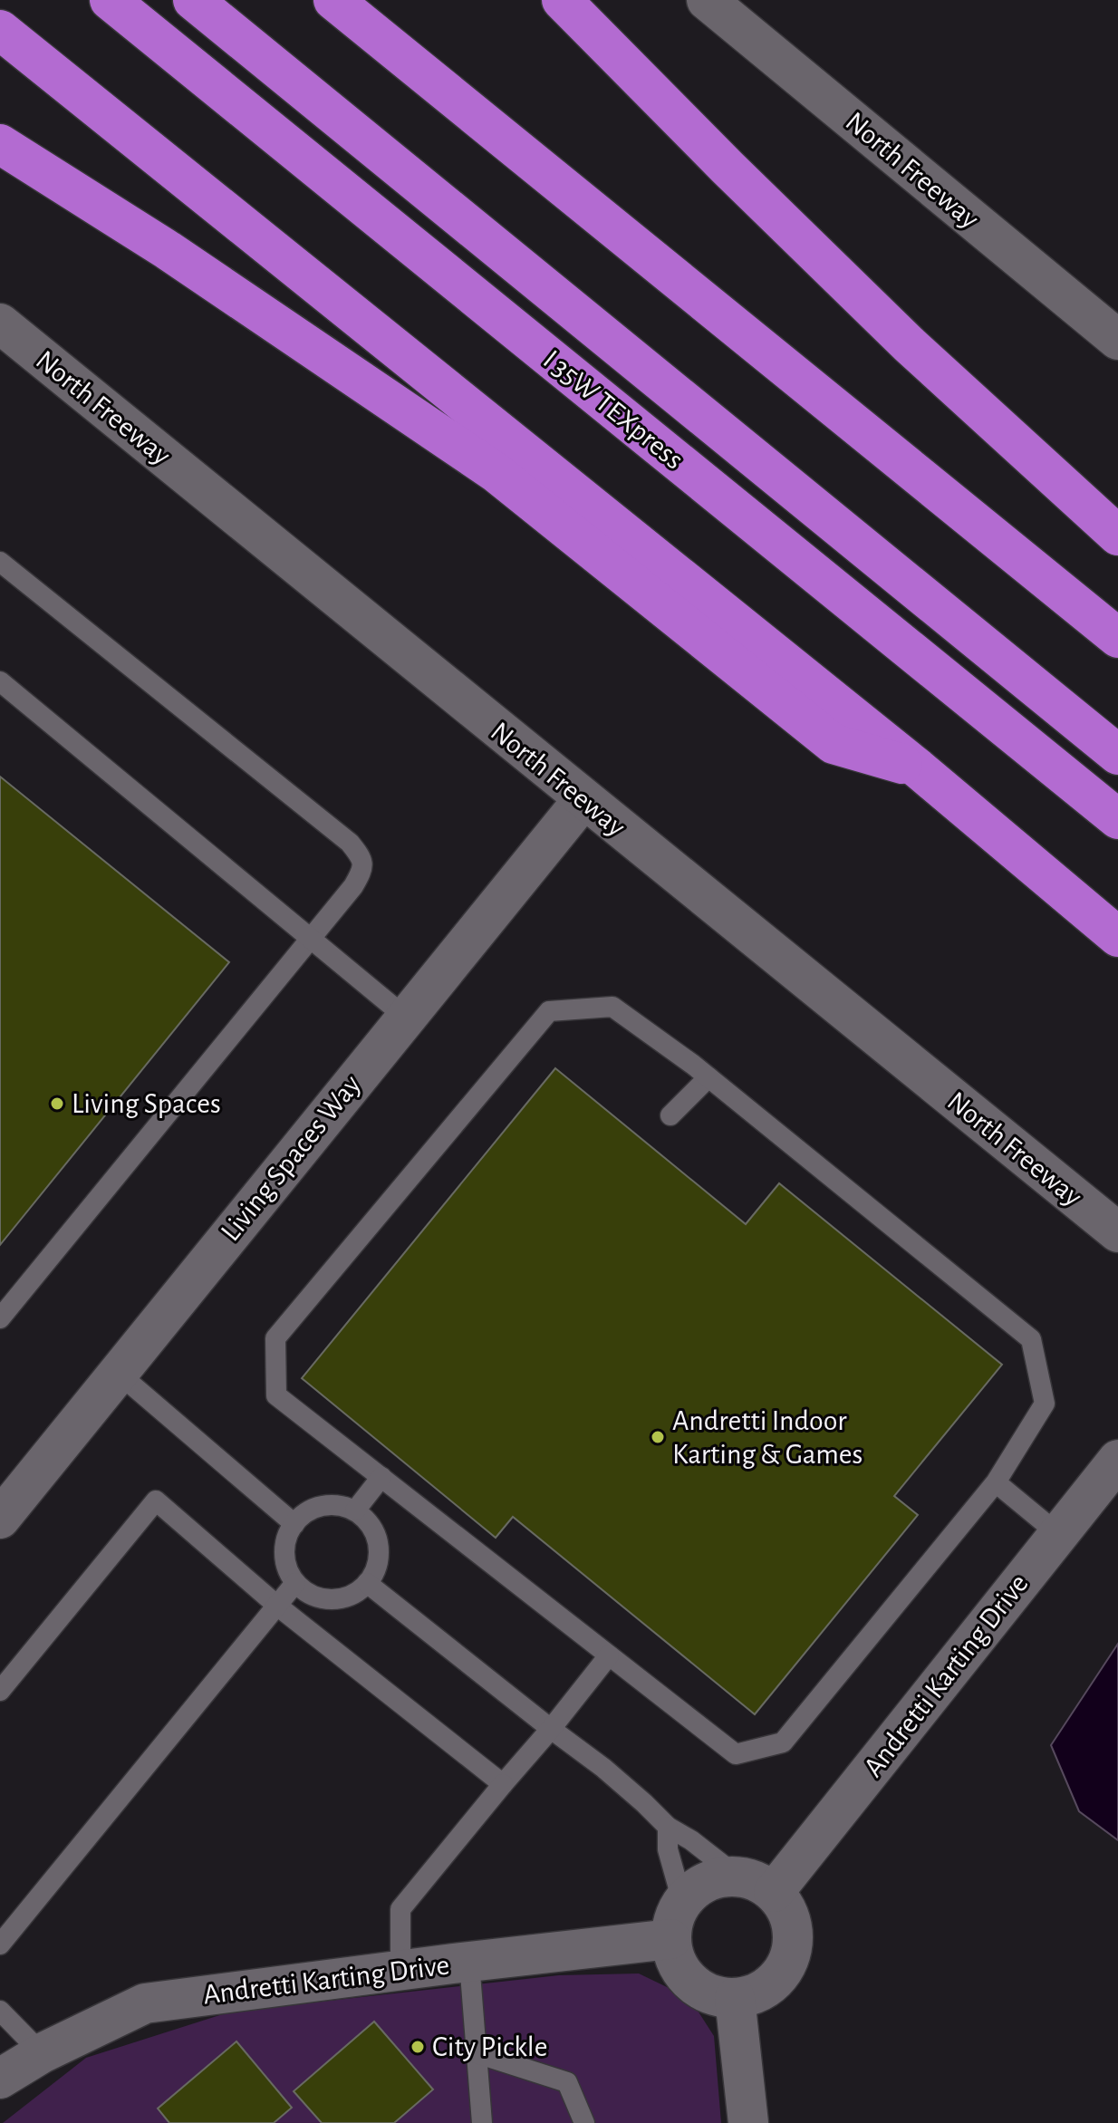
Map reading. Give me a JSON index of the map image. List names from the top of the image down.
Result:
{
  "streets": {
    "highway": ["I 35W TEXpress"],
    "street": ["North Freeway", "Living Spaces Way", "Andretti Karting Drive"]
  },
  "crossings": [
    ["North Freeway", "Living Spaces Way"]
  ],
  "places": ["Living Spaces", "Andretti Indoor Karting & Games", "City Pickle"]
}
